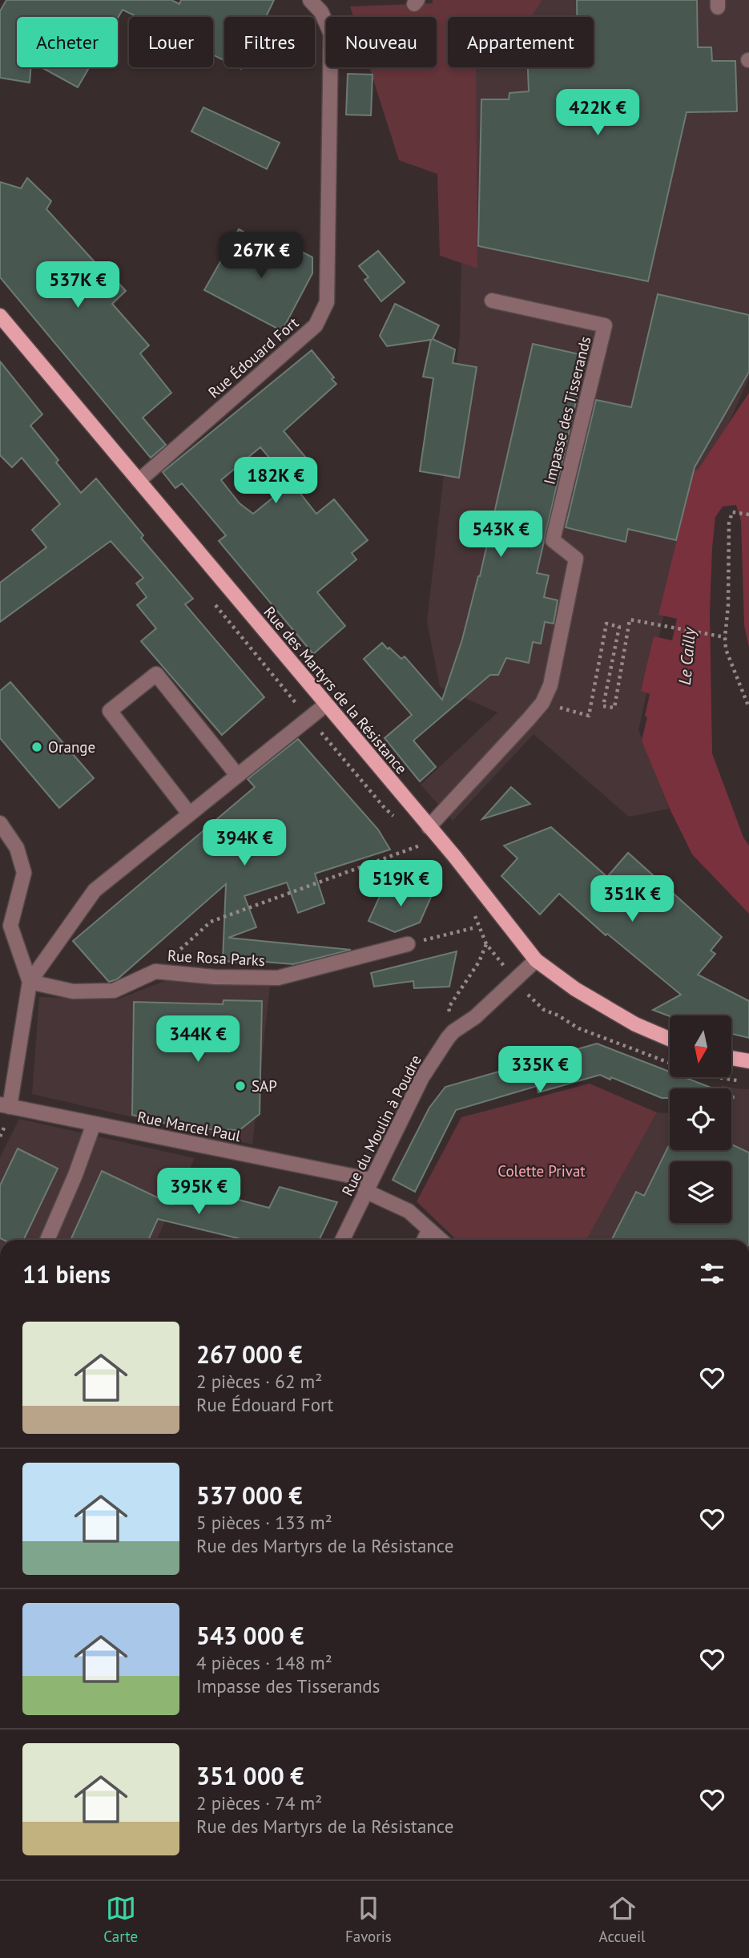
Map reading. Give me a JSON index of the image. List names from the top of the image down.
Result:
{
  "streets": {
    "main road": ["Rue des Martyrs de la Résistance"],
    "street": [
      "Rue Édouard Fort",
      "Impasse des Tisserands",
      "Rue Rosa Parks",
      "Rue du Moulin à Poudre",
      "Rue Marcel Paul"
    ]
  },
  "crossings": [
    ["Rue Édouard Fort", "Rue des Martyrs de la Résistance"],
    ["Impasse des Tisserands", "Rue des Martyrs de la Résistance"],
    ["Rue des Martyrs de la Résistance", "Rue du Moulin à Poudre"],
    ["Rue du Moulin à Poudre", "Rue Marcel Paul"]
  ],
  "water": ["Le Cailly"],
  "parks": ["Colette Privat"],
  "places": ["Orange", "SAP"],
  "north": "bottom",
  "page": {
    "chip": [
      "Acheter",
      "Louer",
      "Filtres",
      "Nouveau",
      "Appartement"
    ],
    "price": [
      "422K €",
      "267K €",
      "537K €",
      "182K €",
      "543K €",
      "394K €",
      "519K €",
      "351K €",
      "344K €",
      "335K €",
      "395K €"
    ],
    "heading": "11 biens",
    "list": [
      {
        "name": "267 000 €",
        "note": "2 pièces · 62 m² · Rue Édouard Fort"
      },
      {
        "name": "537 000 €",
        "note": "5 pièces · 133 m² · Rue des Martyrs de la Résistance"
      },
      {
        "name": "543 000 €",
        "note": "4 pièces · 148 m² · Impasse des Tisserands"
      },
      {
        "name": "351 000 €",
        "note": "2 pièces · 74 m² · Rue des Martyrs de la Résistance"
      }
    ],
    "tabs": ["Carte", "Favoris", "Accueil"]
  }
}
